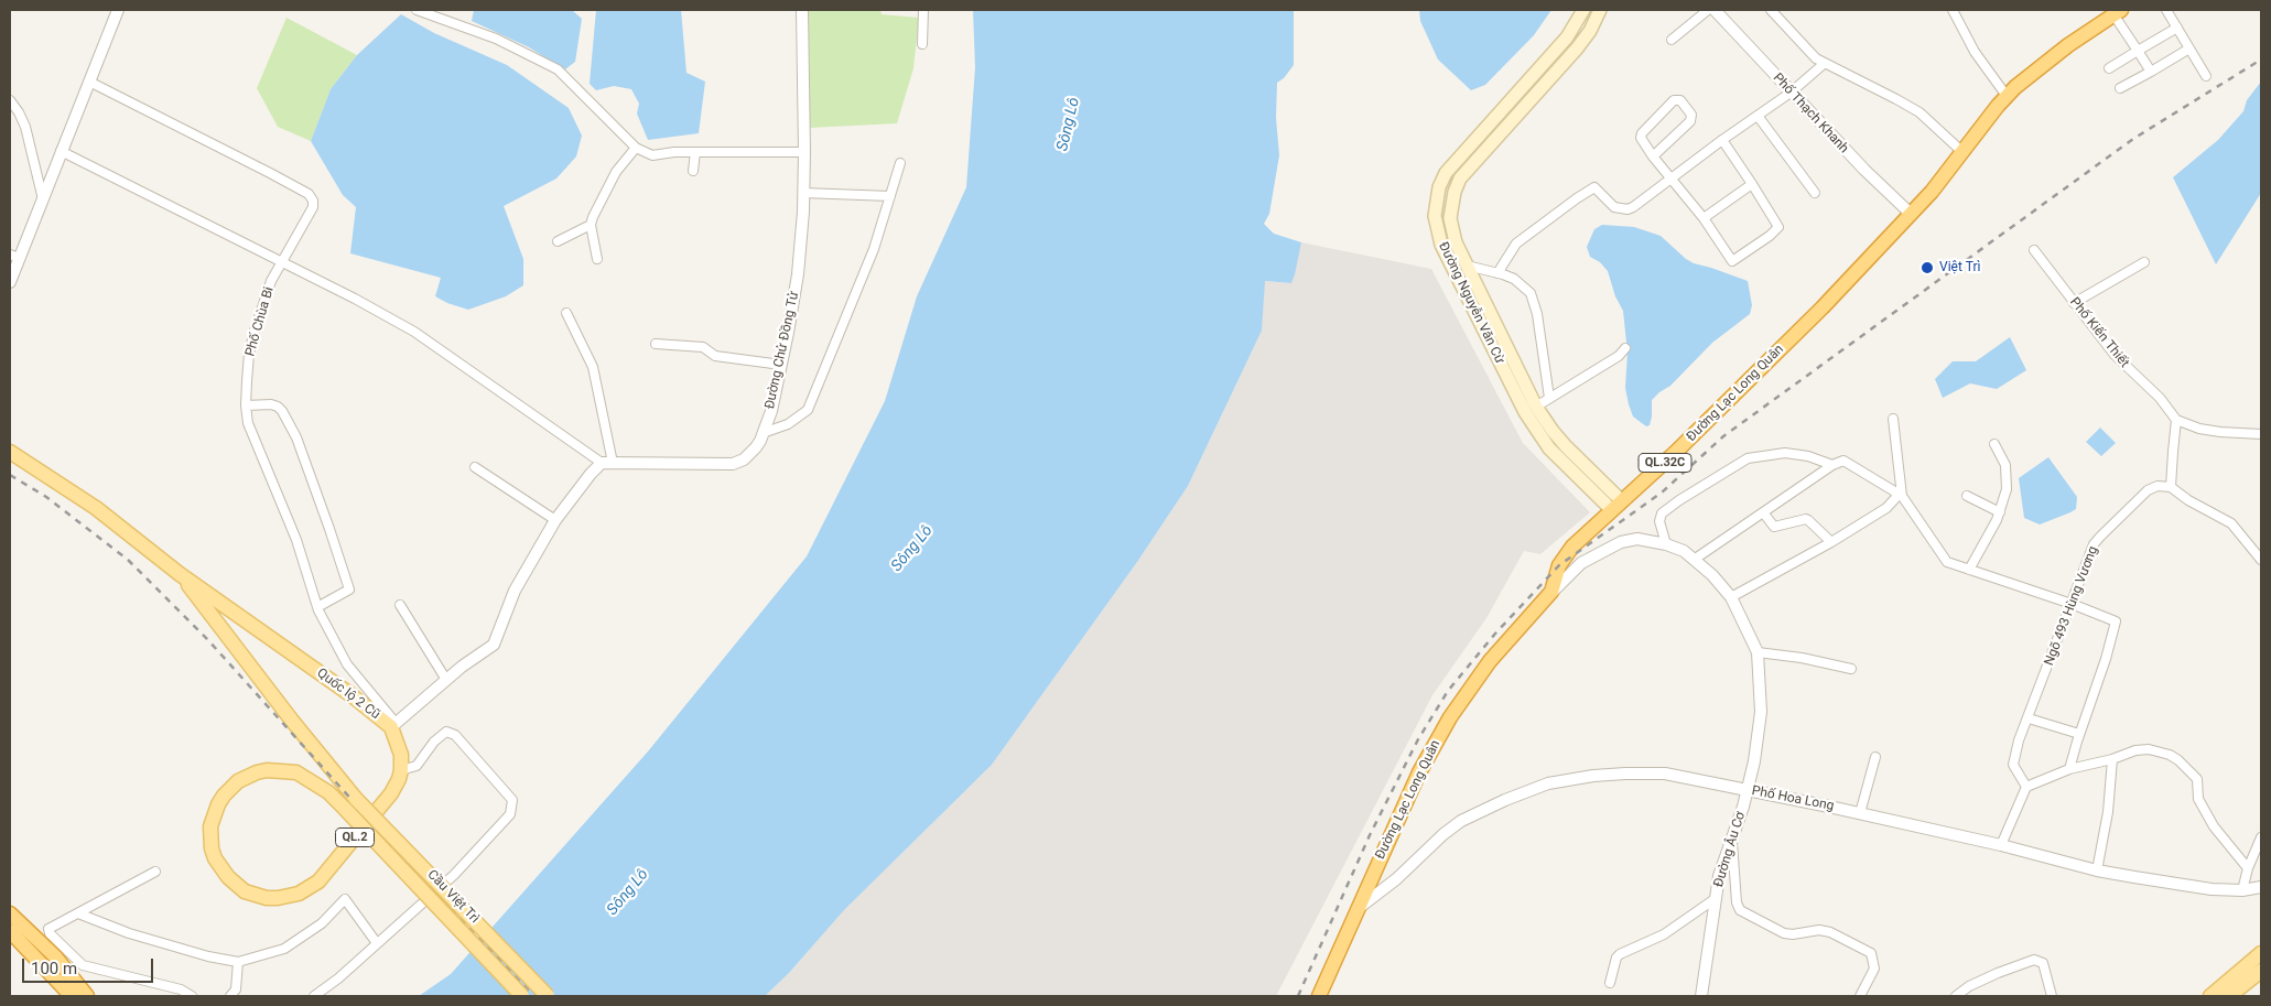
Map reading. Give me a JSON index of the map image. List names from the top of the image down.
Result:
{
  "streets": {
    "highway": ["Đường Lạc Long Quân", "QL.32C"],
    "main road": [
      "Đường Nguyễn Văn Cừ",
      "Quốc lộ 2 Cũ",
      "QL.2",
      "Cầu Việt Trì"
    ],
    "street": [
      "Phố Thạch Khanh",
      "Phố Chùa Bi",
      "Phố Kiến Thiết",
      "Đường Chử Đồng Tử",
      "Ngõ 493 Hùng Vương",
      "Phố Hoa Long",
      "Đường Âu Cơ"
    ]
  },
  "crossings": [
    ["Phố Thạch Khanh", "Đường Lạc Long Quân"],
    ["Đường Nguyễn Văn Cừ", "Đường Lạc Long Quân"],
    ["Phố Chùa Bi", "Quốc lộ 2 Cũ"],
    ["Đường Lạc Long Quân", "Phố Hoa Long"],
    ["Đường Lạc Long Quân", "Đường Âu Cơ"],
    ["Quốc lộ 2 Cũ", "Cầu Việt Trì"],
    ["Phố Hoa Long", "Đường Âu Cơ"]
  ],
  "water": ["Sông Lô"],
  "places": ["Việt Trì"],
  "scale_bar": "100 m"
}
